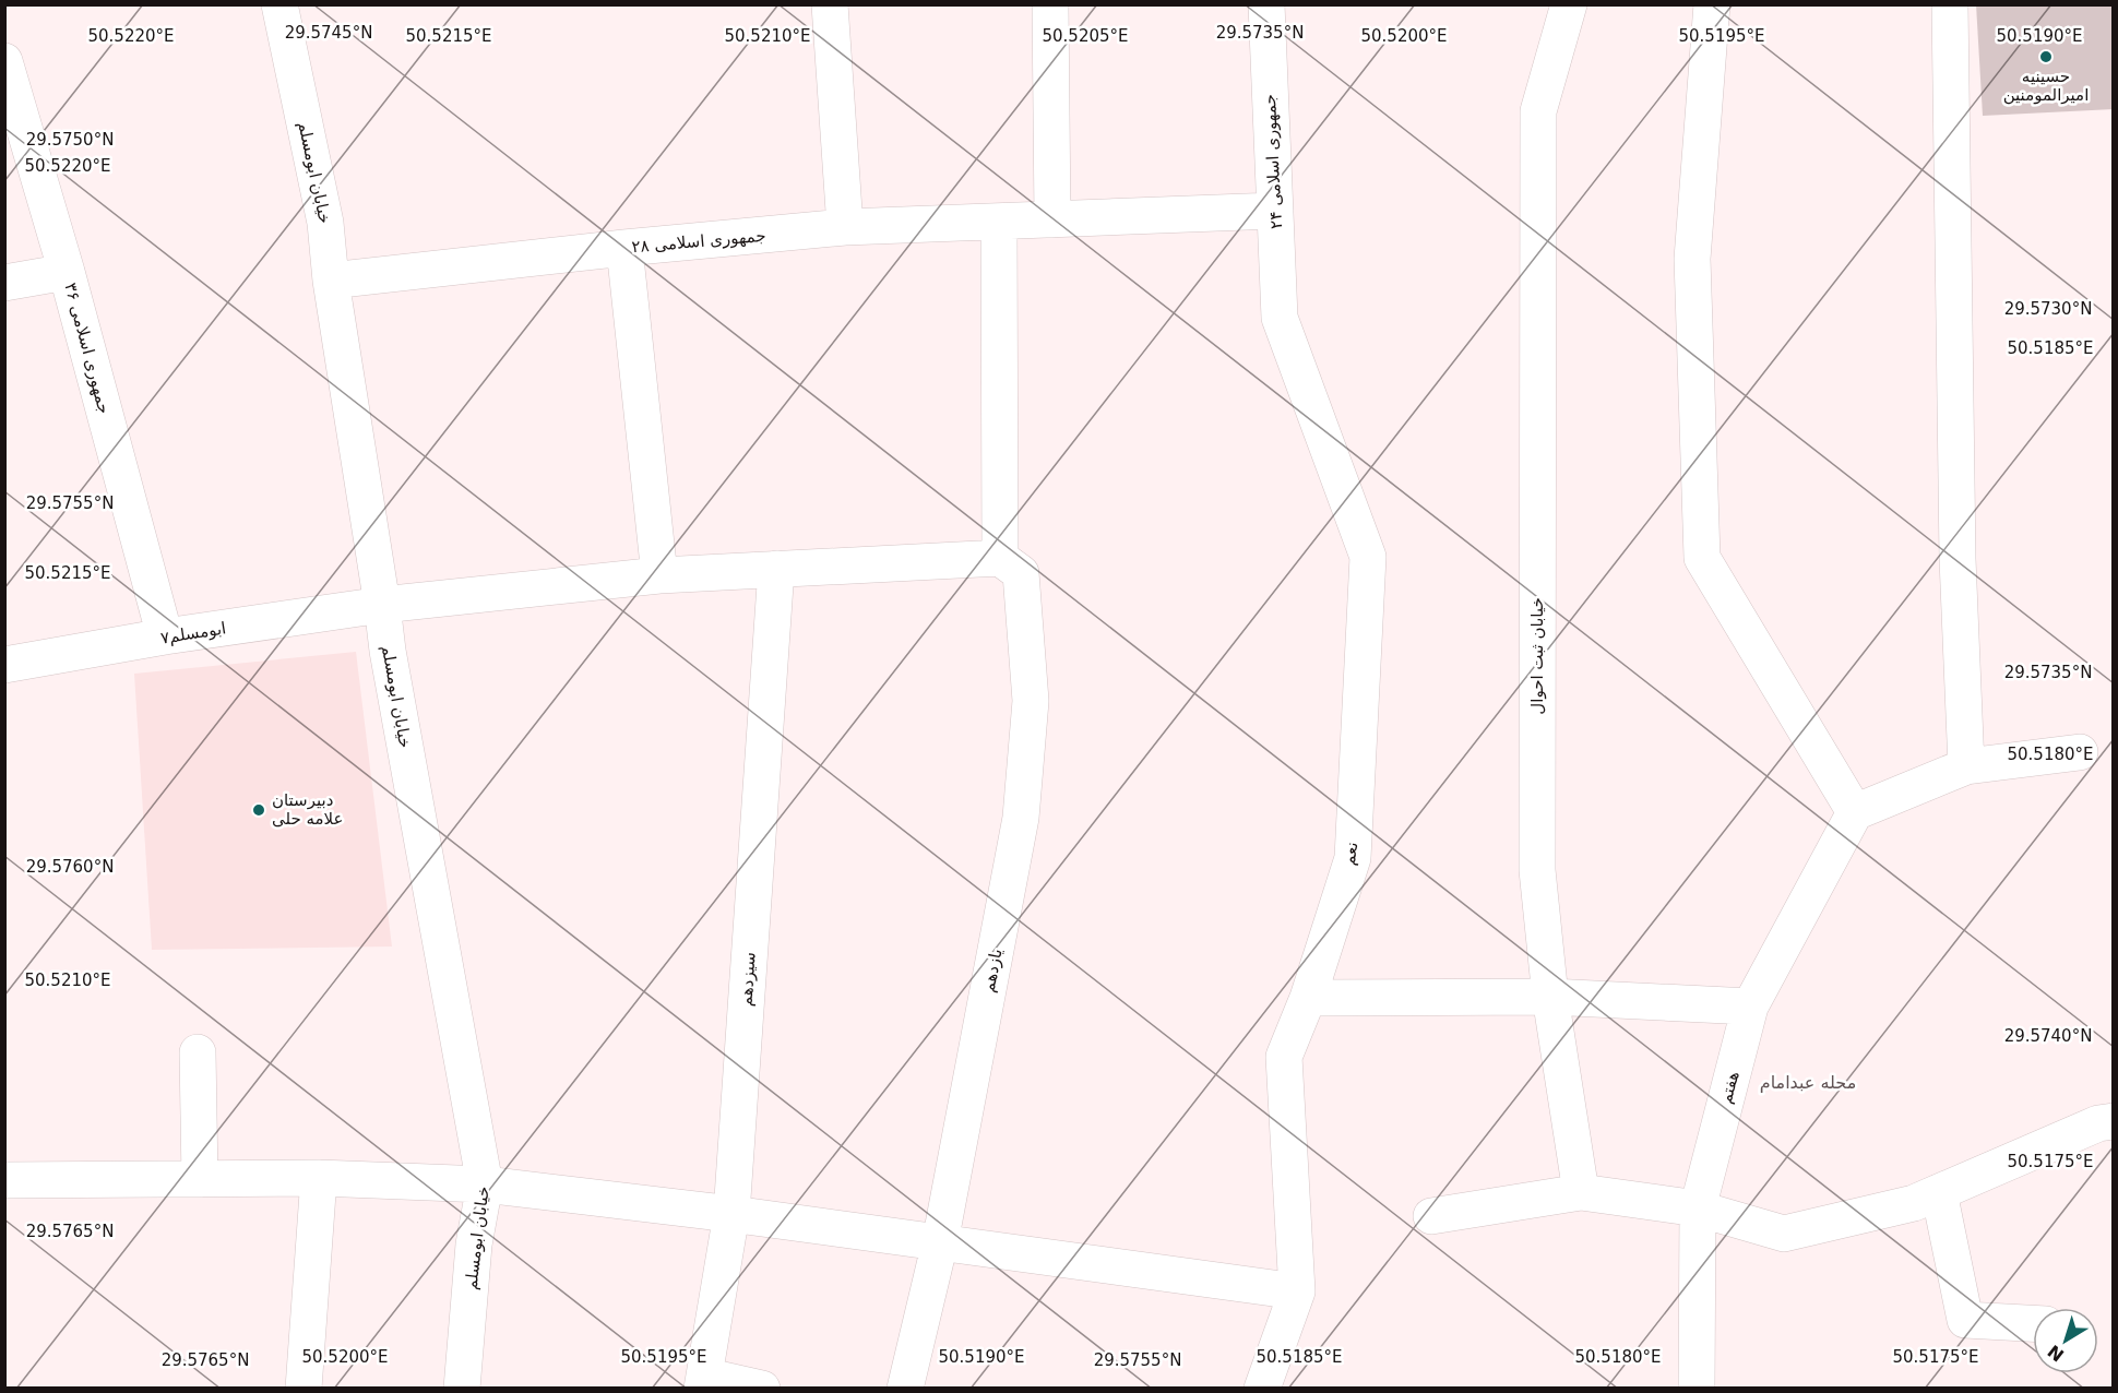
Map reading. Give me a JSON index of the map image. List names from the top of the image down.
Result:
{
  "streets": {
    "street": [
      "جمهوری اسلامی ۲۴",
      "خیابان ابومسلم",
      "جمهوری اسلامی ۲۸",
      "جمهوری اسلامی ۳۶",
      "ابومسلم۷",
      "خیابان ثبت احوال",
      "نعم",
      "یازدهم",
      "سیزدهم",
      "هفتم"
    ]
  },
  "crossings": [
    ["جمهوری اسلامی ۲۴", "جمهوری اسلامی ۲۸"],
    ["جمهوری اسلامی ۲۴", "نعم"],
    ["خیابان ابومسلم", "جمهوری اسلامی ۲۸"],
    ["خیابان ابومسلم", "ابومسلم۷"],
    ["جمهوری اسلامی ۳۶", "ابومسلم۷"],
    ["ابومسلم۷", "یازدهم"],
    ["ابومسلم۷", "سیزدهم"]
  ],
  "districts": ["محله عبدامام"],
  "places": ["حسینیه امیرالمومنین", "دبیرستان علامه حلی"],
  "north": "bottom left",
  "coordinates": [
    "29.5745°N",
    "29.5735°N",
    "50.5205°E",
    "50.5200°E",
    "50.5195°E",
    "50.5220°E",
    "50.5215°E",
    "50.5210°E",
    "50.5190°E",
    "29.5750°N",
    "29.5730°N",
    "50.5185°E",
    "29.5755°N",
    "50.5180°E",
    "29.5760°N",
    "29.5740°N",
    "50.5175°E",
    "29.5765°N"
  ]
}
